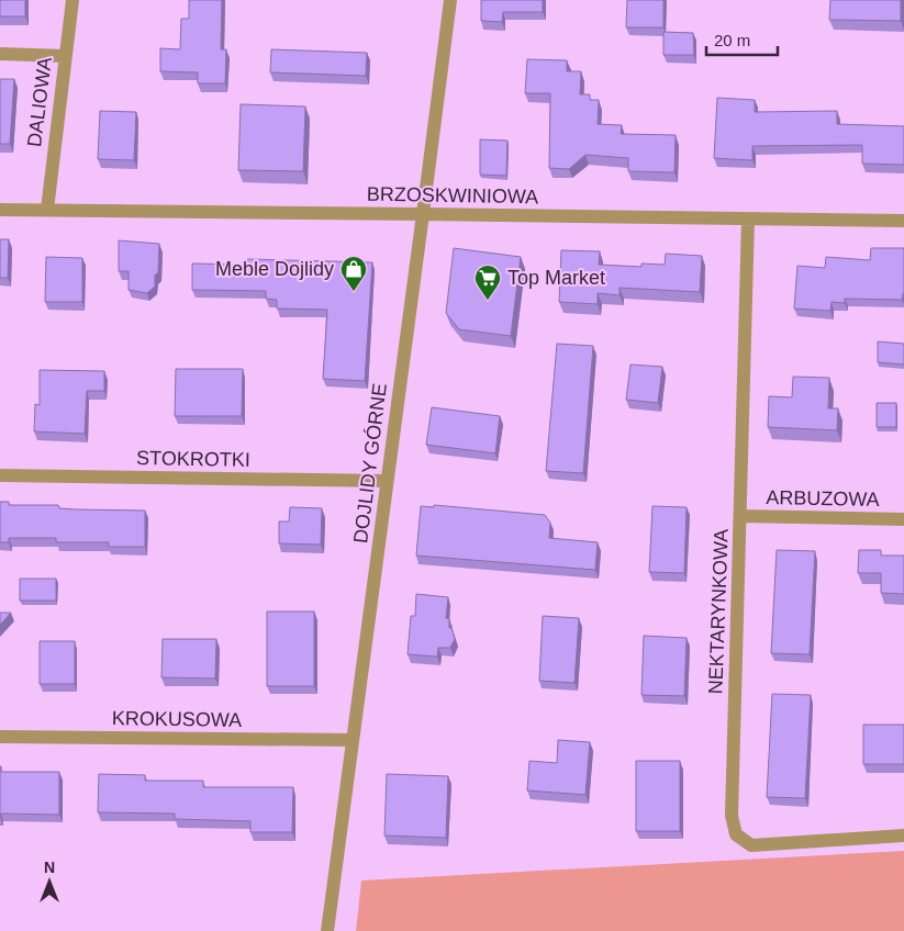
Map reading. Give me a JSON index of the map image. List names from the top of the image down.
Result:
{
  "streets": {
    "street": [
      "DALIOWA",
      "BRZOSKWINIOWA",
      "STOKROTKI",
      "DOJLIDY GÓRNE",
      "ARBUZOWA",
      "NEKTARYNKOWA",
      "KROKUSOWA"
    ]
  },
  "crossings": [
    ["DALIOWA", "BRZOSKWINIOWA"],
    ["BRZOSKWINIOWA", "DOJLIDY GÓRNE"],
    ["BRZOSKWINIOWA", "NEKTARYNKOWA"],
    ["STOKROTKI", "DOJLIDY GÓRNE"],
    ["DOJLIDY GÓRNE", "KROKUSOWA"],
    ["ARBUZOWA", "NEKTARYNKOWA"]
  ],
  "places": {
    "shop": ["Meble Dojlidy"],
    "supermarket": ["Top Market"]
  },
  "scale_bar": "20 m",
  "north": "top"
}
